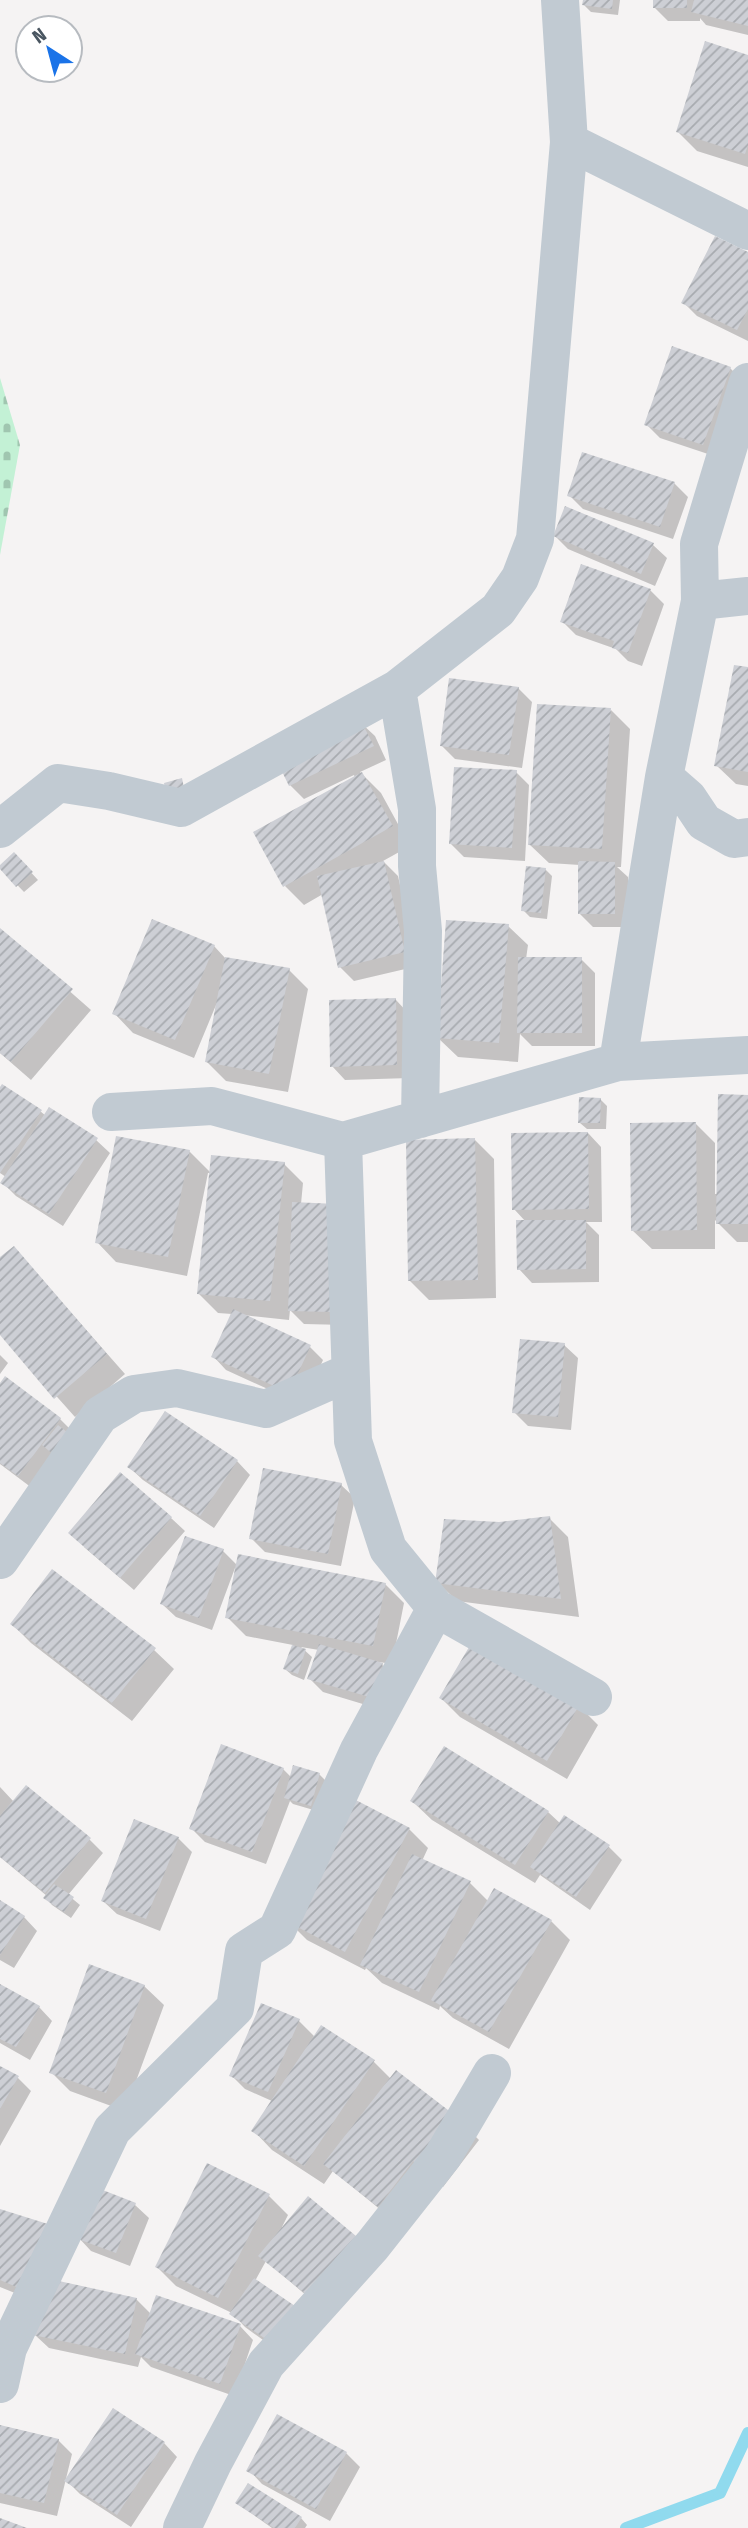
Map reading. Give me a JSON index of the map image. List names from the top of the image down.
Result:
{
  "north": "top left"
}
